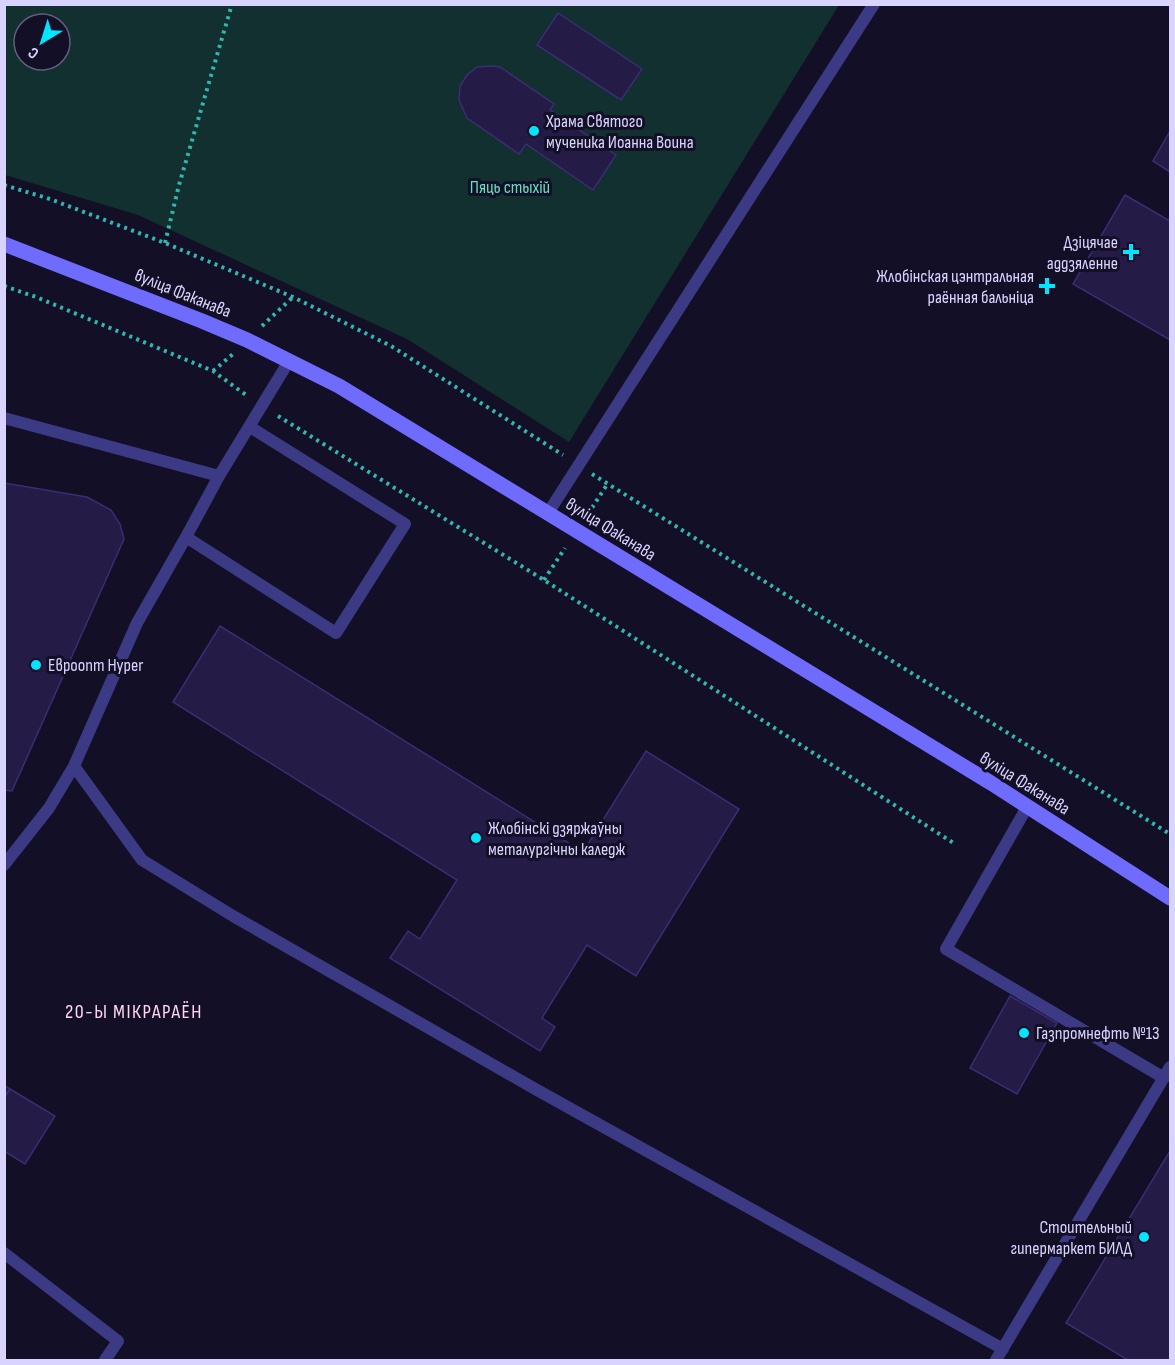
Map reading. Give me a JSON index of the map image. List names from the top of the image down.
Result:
{
  "streets": {
    "main road": ["вуліца Факанава"]
  },
  "districts": ["20-Ы МІКРАРАЁН"],
  "parks": ["Пяць стыхій"],
  "places": {
    "other": [
      "Храма Святого мученика Иоанна Воина",
      "Евроопт Hyper",
      "Жлобінскі дзяржаўны металургічны каледж",
      "Газпромнефть №13",
      "Стоительный гипермаркет БИЛД"
    ],
    "health": ["Дзіцячае аддзяленне", "Жлобінская цэнтральная раённая бальніца"]
  },
  "north": "bottom left"
}
